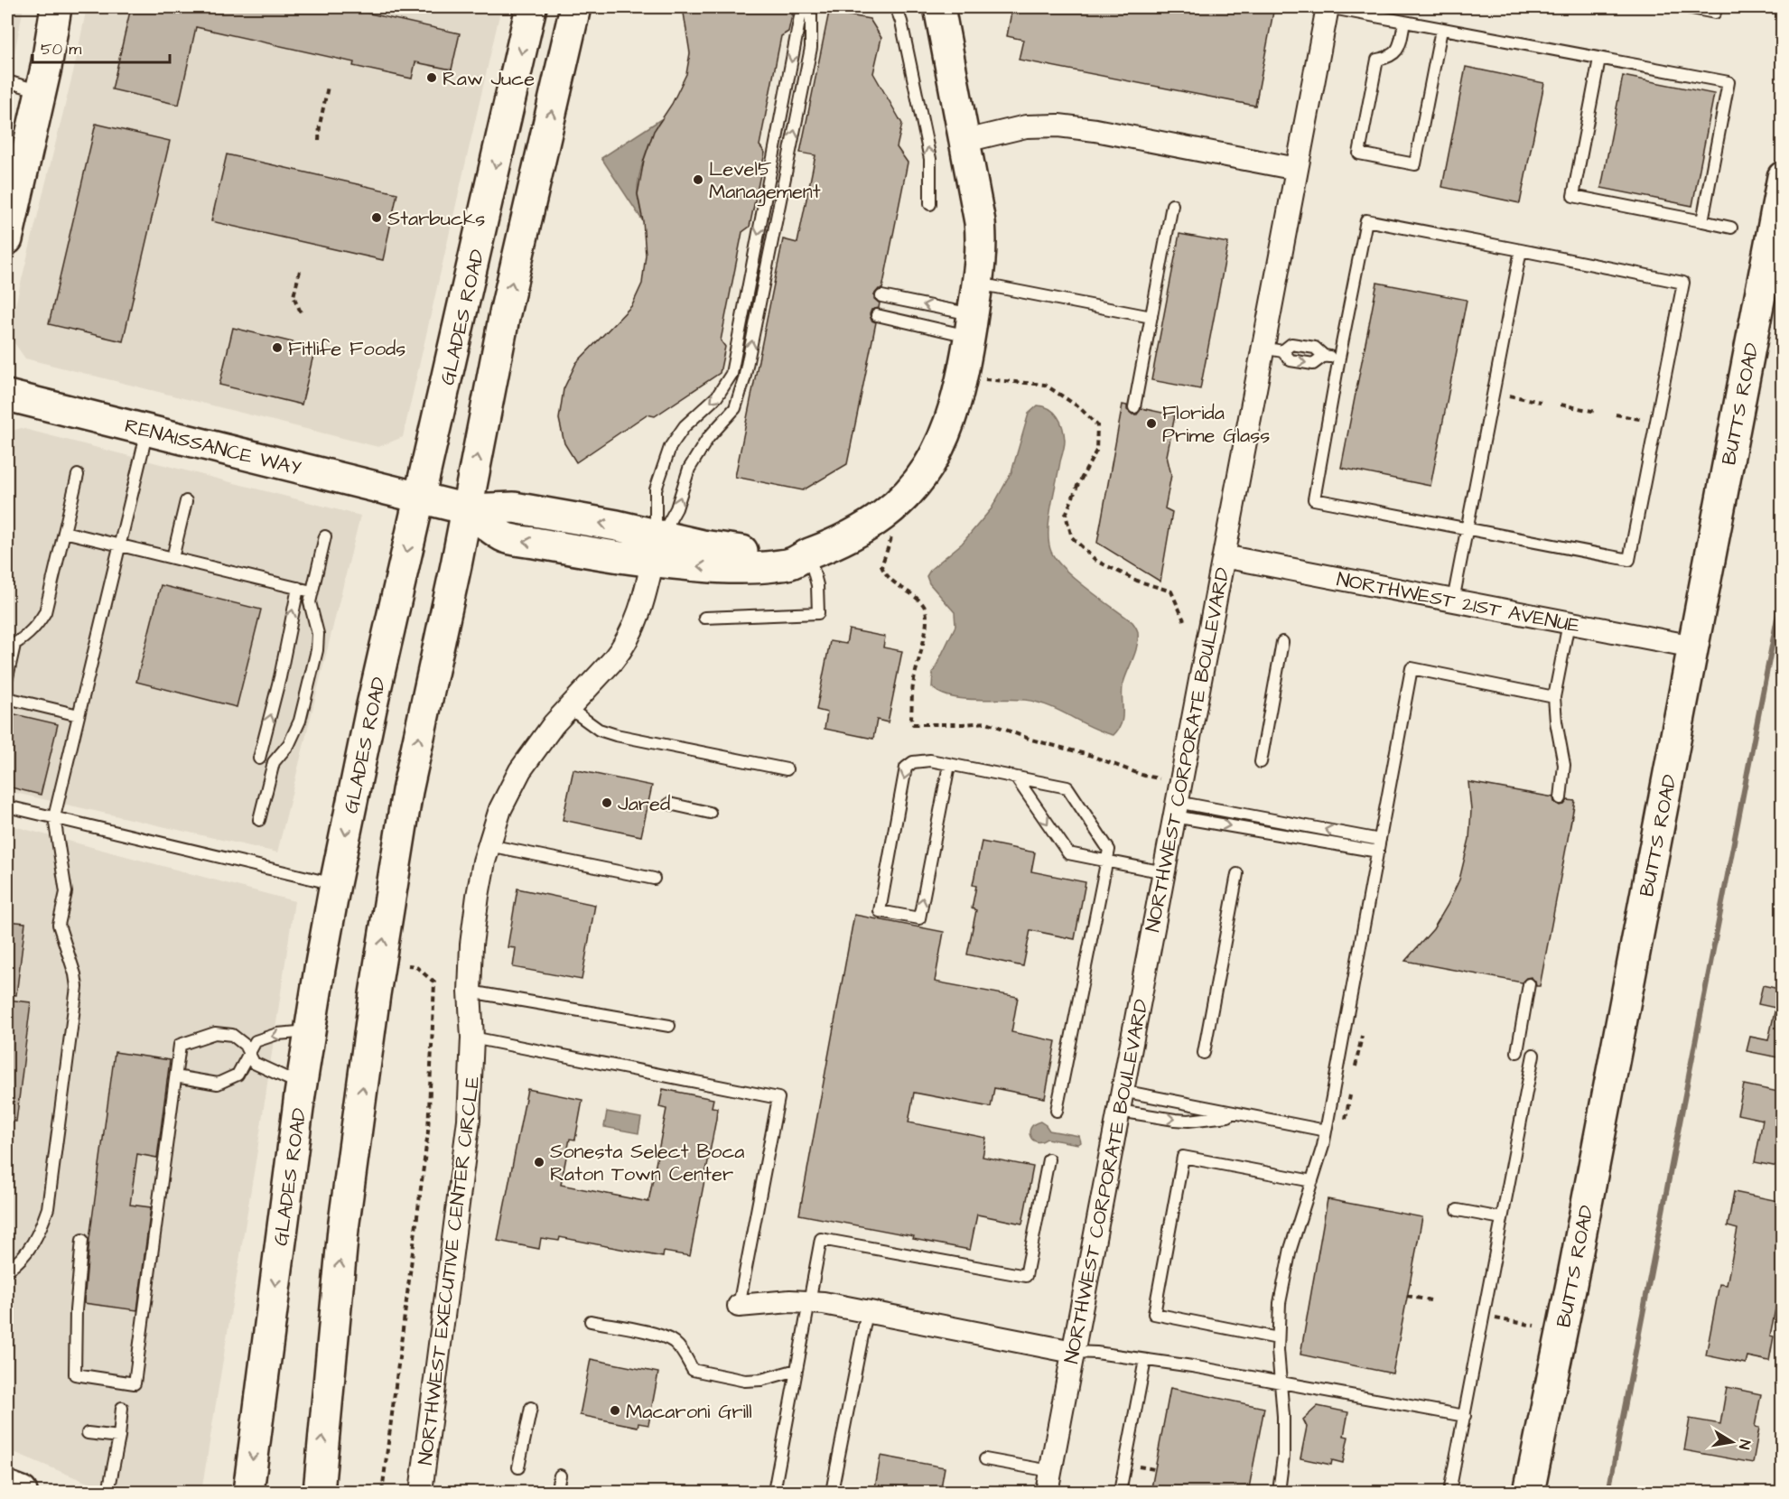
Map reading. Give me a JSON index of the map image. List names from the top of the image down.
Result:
{
  "streets": {
    "main road": ["GLADES ROAD", "BUTTS ROAD", "RENAISSANCE WAY"],
    "street": ["NORTHWEST 21ST AVENUE", "NORTHWEST CORPORATE BOULEVARD", "NORTHWEST EXECUTIVE CENTER CIRCLE"]
  },
  "crossings": [
    ["GLADES ROAD", "RENAISSANCE WAY"],
    ["BUTTS ROAD", "NORTHWEST 21ST AVENUE"],
    ["RENAISSANCE WAY", "NORTHWEST EXECUTIVE CENTER CIRCLE"],
    ["NORTHWEST 21ST AVENUE", "NORTHWEST CORPORATE BOULEVARD"]
  ],
  "places": [
    "Raw Juce",
    "Level5 Management",
    "Starbucks",
    "Fitlife Foods",
    "Florida Prime Glass",
    "Jared",
    "Sonesta Select Boca Raton Town Center",
    "Macaroni Grill"
  ],
  "scale_bar": "50 m",
  "north": "right"
}
